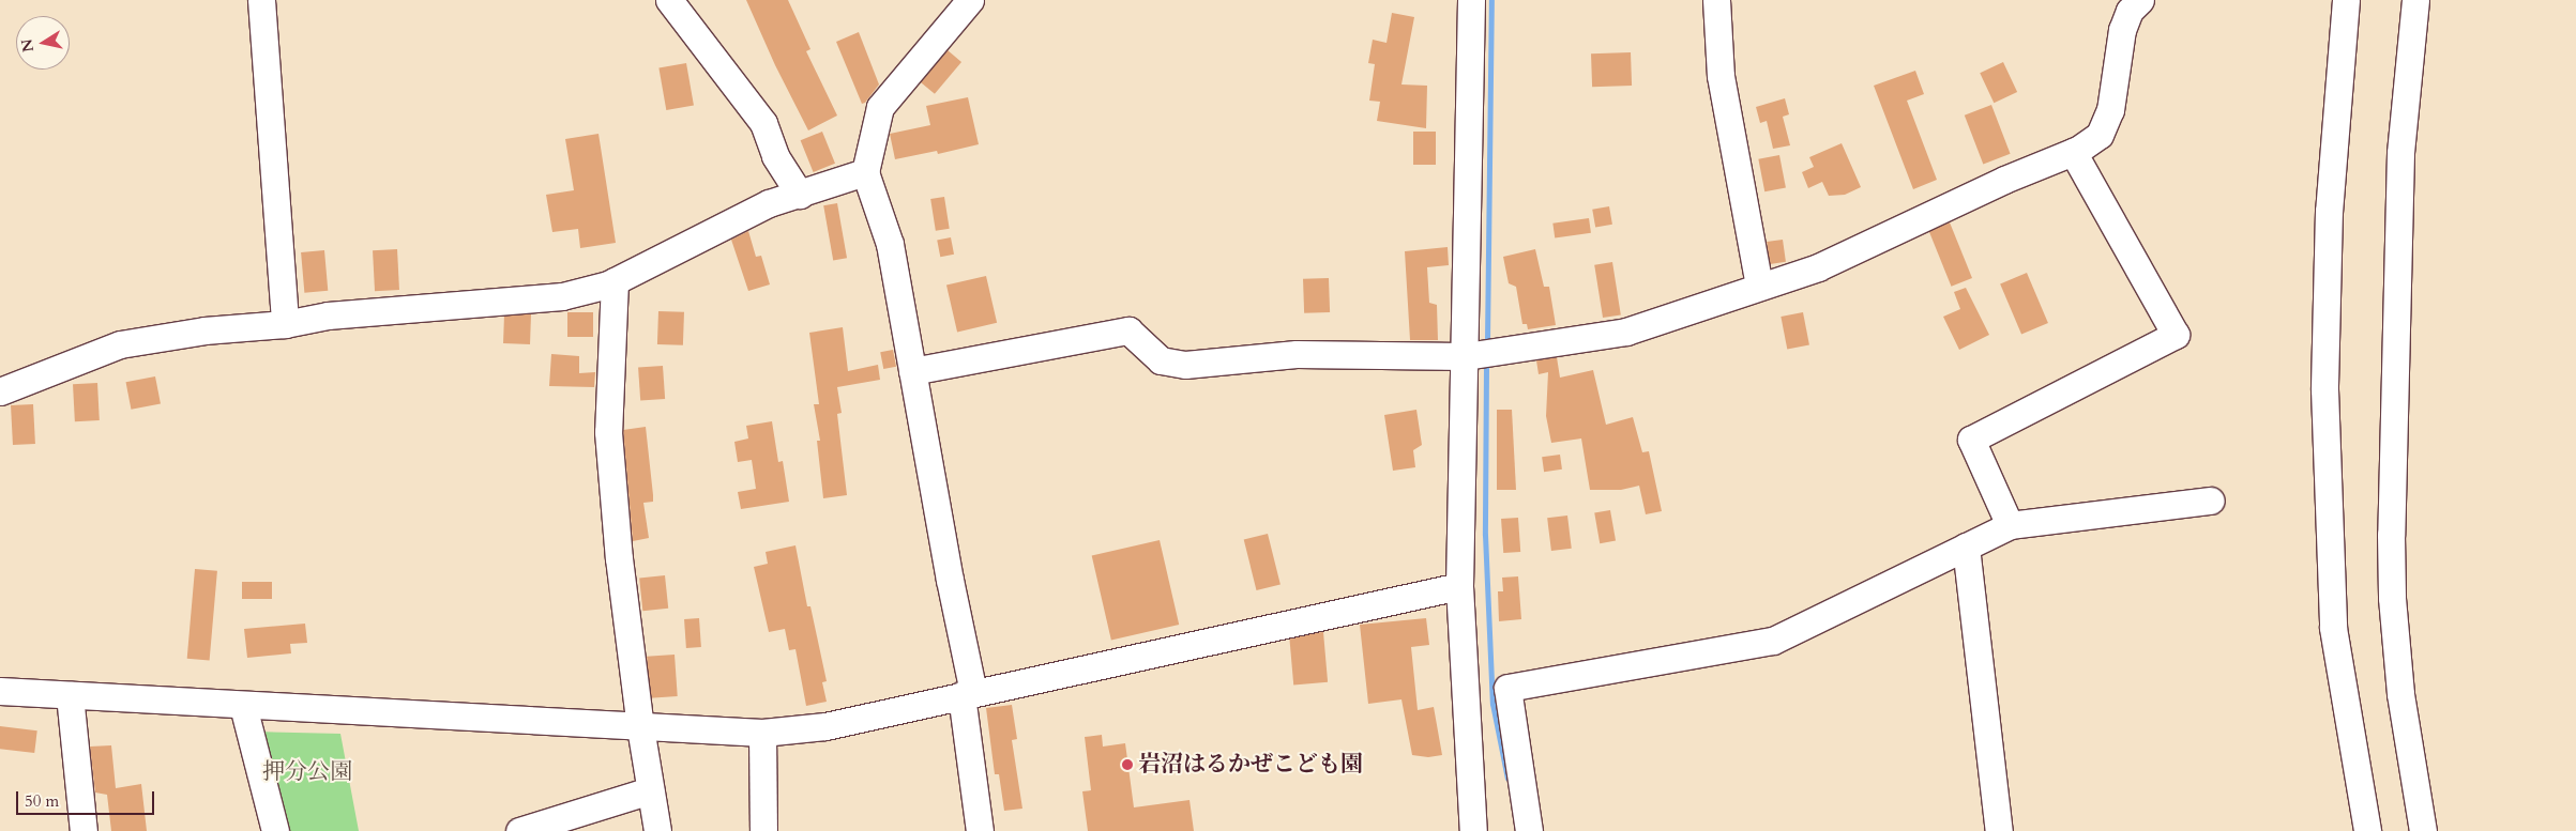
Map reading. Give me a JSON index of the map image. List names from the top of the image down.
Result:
{
  "parks": ["押分公園"],
  "places": ["岩沼はるかぜこども園"],
  "scale_bar": "50 m",
  "north": "left"
}
